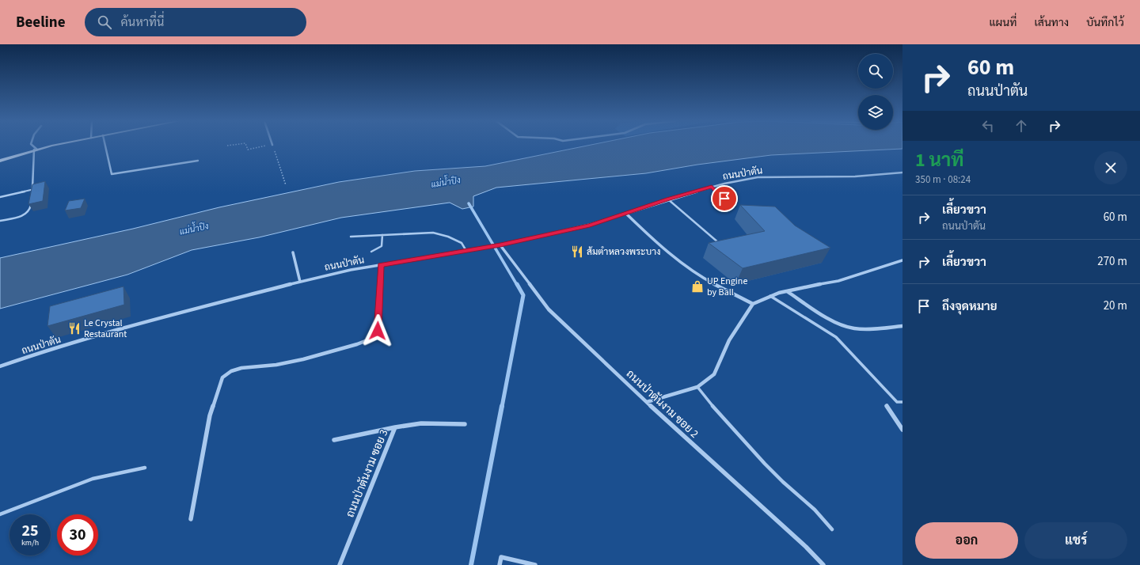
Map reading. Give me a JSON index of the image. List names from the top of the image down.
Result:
{
  "streets": {
    "street": ["ถนนป่าตัน", "ถนนป่าตันงาม ซอย 2", "ถนนป่าตันงาม ซอย 3"]
  },
  "crossings": [
    ["ถนนป่าตัน", "ถนนป่าตันงาม ซอย 2"]
  ],
  "water": ["แม่น้ำปิง"],
  "places": {
    "restaurant": ["ส้มตำหลวงพระบาง", "Le Crystal Restaurant"],
    "shop": ["UP Engine by Ball"]
  },
  "page": {
    "header": "Beeline",
    "search": "ค้นหาที่นี่",
    "nav": ["แผนที่", "เส้นทาง", "บันทึกไว้"],
    "turn": ["60 m", "ถนนป่าตัน"],
    "heading": ["1 นาที", "350 m · 08:24"],
    "list": [
      {
        "name": "เลี้ยวขวา",
        "note": "ถนนป่าตัน",
        "value": "60 m"
      },
      {
        "name": "เลี้ยวขวา",
        "value": "270 m"
      },
      {
        "name": "ถึงจุดหมาย",
        "value": "20 m"
      }
    ],
    "speed": "25 km/h",
    "limit": "30",
    "buttons": ["ออก", "แชร์"]
  }
}
